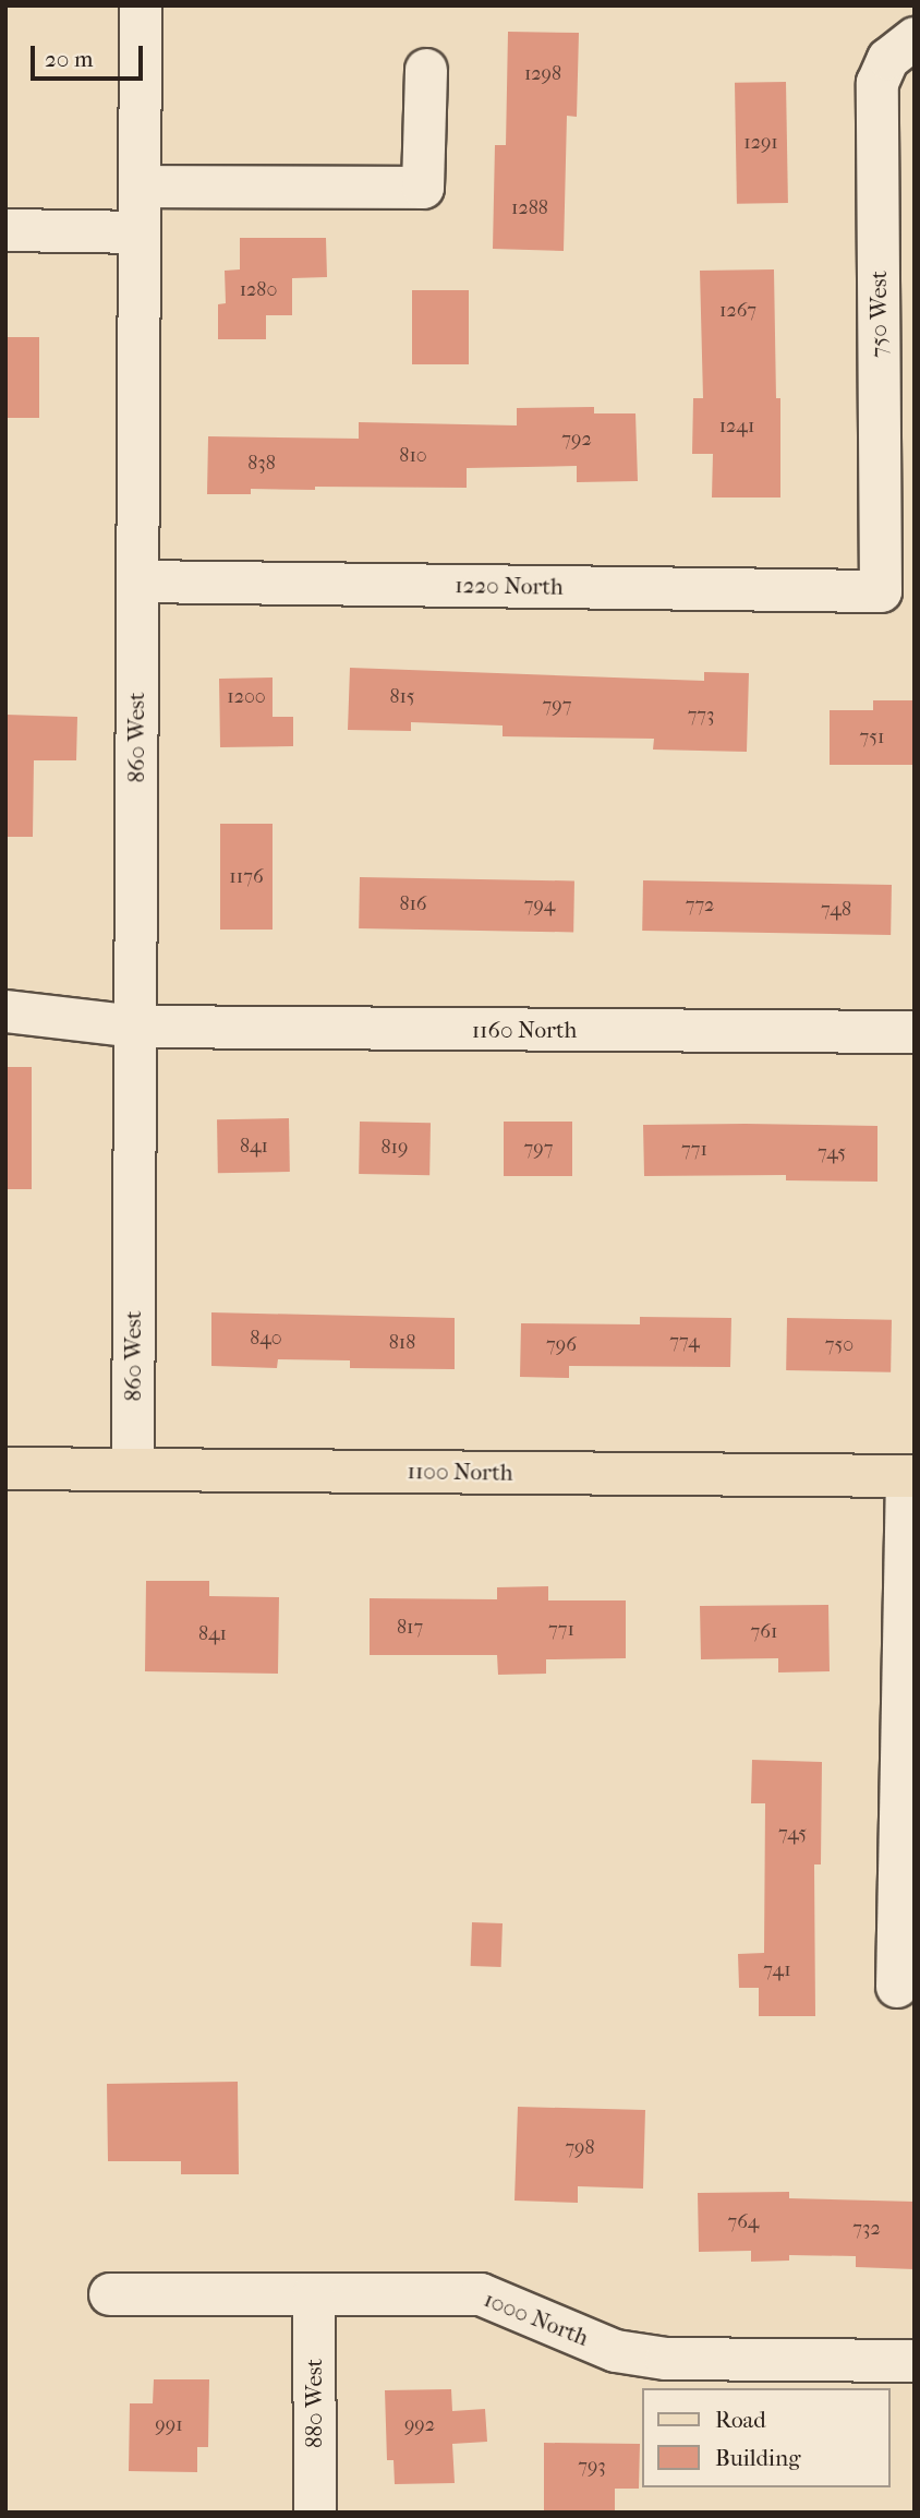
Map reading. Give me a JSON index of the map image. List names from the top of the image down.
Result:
{
  "streets": {
    "main road": ["1100 North"],
    "street": [
      "750 West",
      "1220 North",
      "860 West",
      "1160 North",
      "1000 North",
      "880 West"
    ]
  },
  "crossings": [
    ["750 West", "1220 North"],
    ["1220 North", "860 West"],
    ["860 West", "1160 North"],
    ["860 West", "1100 North"],
    ["1000 North", "880 West"]
  ],
  "house_numbers": [
    "1298",
    "1291",
    "1288",
    "1280",
    "1267",
    "1241",
    "792",
    "810",
    "838",
    "1200",
    "815",
    "797",
    "773",
    "751",
    "1176",
    "816",
    "794",
    "772",
    "748",
    "841",
    "819",
    "797",
    "771",
    "745",
    "840",
    "774",
    "818",
    "796",
    "750",
    "817",
    "771",
    "761",
    "841",
    "745",
    "741",
    "798",
    "764",
    "732",
    "991",
    "992",
    "793"
  ],
  "legend": ["Road", "Building"],
  "scale_bar": "20 m"
}
